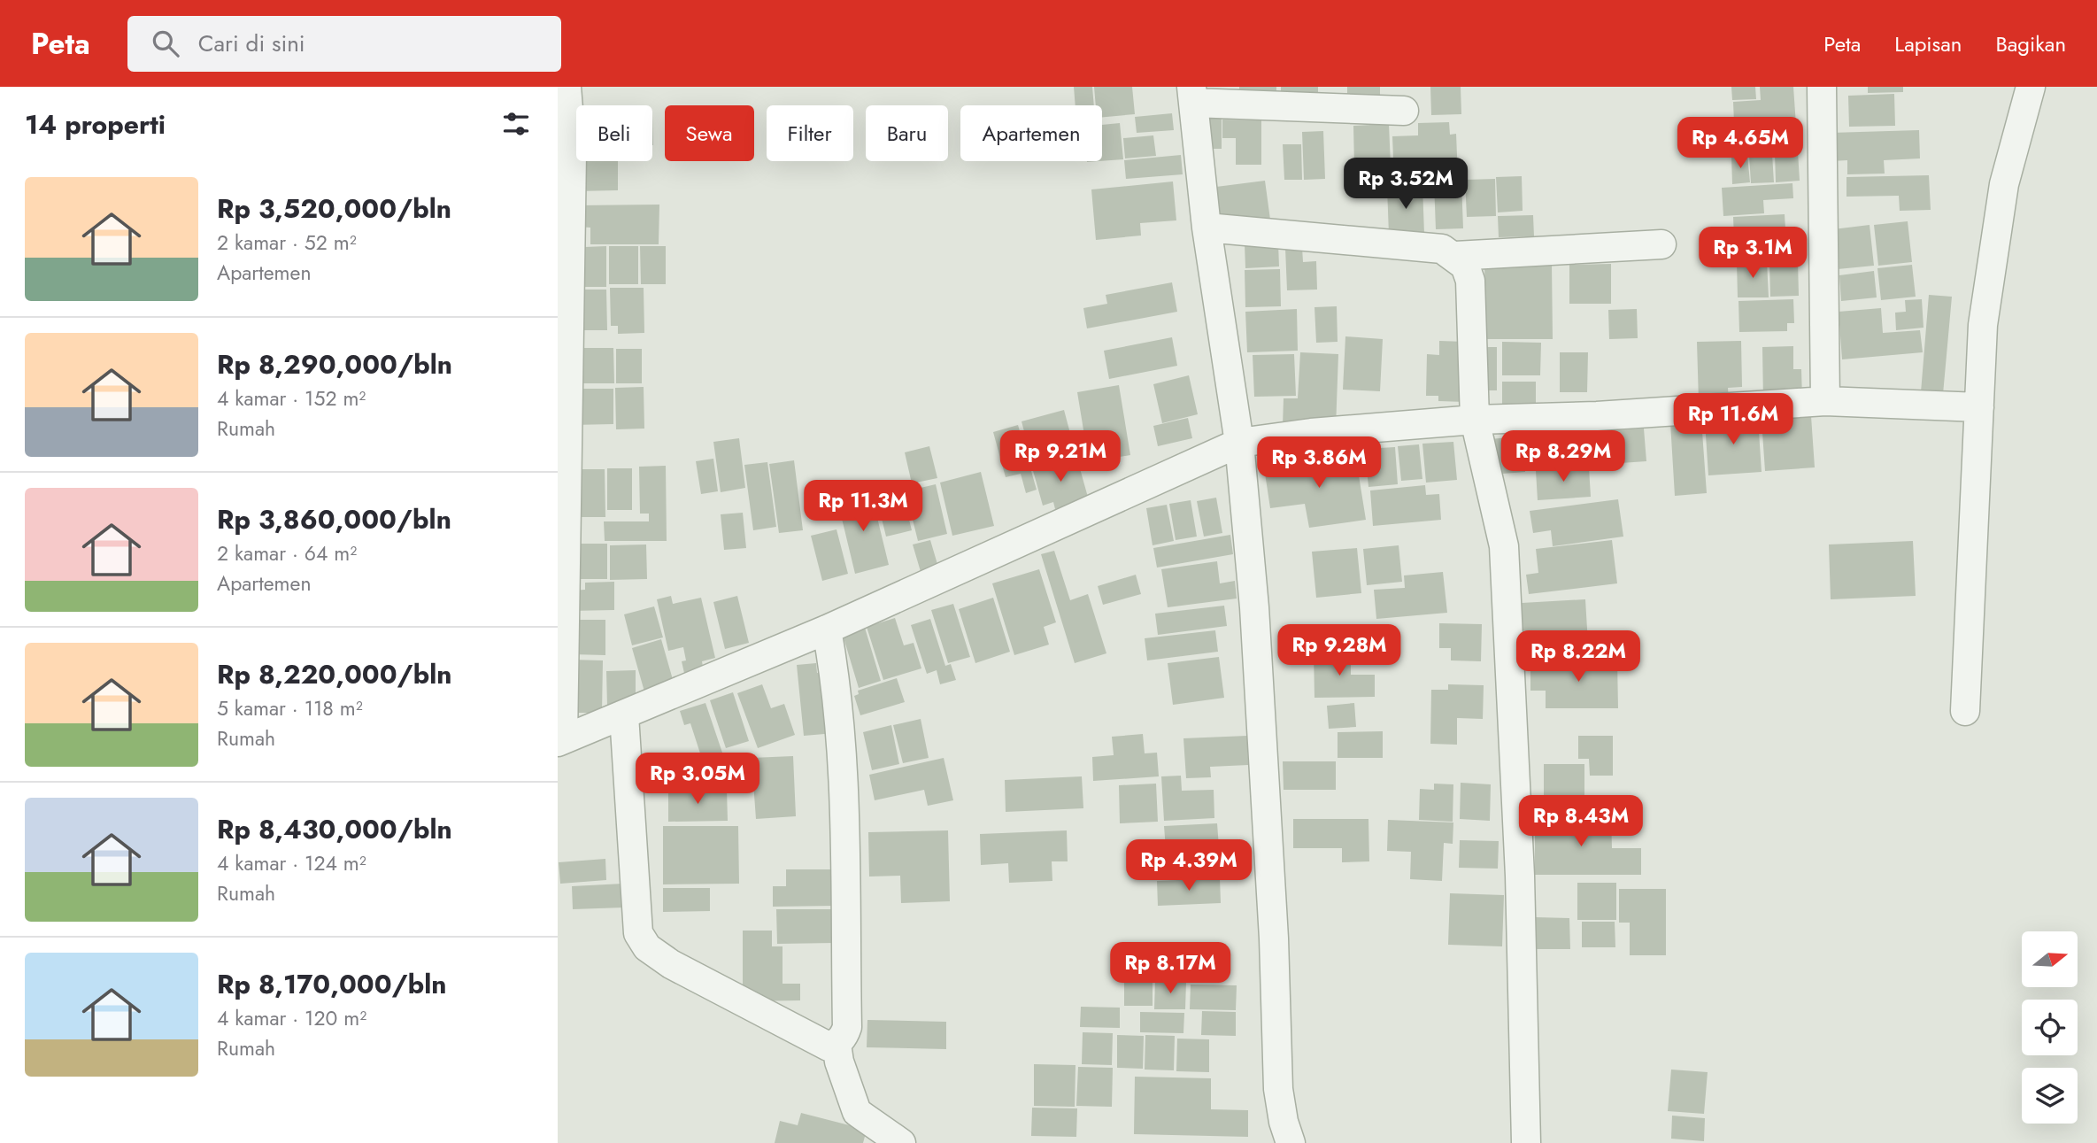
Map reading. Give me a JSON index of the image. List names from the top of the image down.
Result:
{
  "north": "right",
  "page": {
    "header": "Peta",
    "search": "Cari di sini",
    "nav": ["Peta", "Lapisan", "Bagikan"],
    "heading": "14 properti",
    "chip": [
      "Beli",
      "Sewa",
      "Filter",
      "Baru",
      "Apartemen"
    ],
    "price": [
      "Rp 4.65M",
      "Rp 3.52M",
      "Rp 3.1M",
      "Rp 11.6M",
      "Rp 9.21M",
      "Rp 8.29M",
      "Rp 3.86M",
      "Rp 11.3M",
      "Rp 9.28M",
      "Rp 8.22M",
      "Rp 3.05M",
      "Rp 8.43M",
      "Rp 4.39M",
      "Rp 8.17M"
    ],
    "list": [
      {
        "name": "Rp 3,520,000/bln",
        "note": "2 kamar · 52 m² · Apartemen"
      },
      {
        "name": "Rp 8,290,000/bln",
        "note": "4 kamar · 152 m² · Rumah"
      },
      {
        "name": "Rp 3,860,000/bln",
        "note": "2 kamar · 64 m² · Apartemen"
      },
      {
        "name": "Rp 8,220,000/bln",
        "note": "5 kamar · 118 m² · Rumah"
      },
      {
        "name": "Rp 8,430,000/bln",
        "note": "4 kamar · 124 m² · Rumah"
      },
      {
        "name": "Rp 8,170,000/bln",
        "note": "4 kamar · 120 m² · Rumah"
      }
    ]
  }
}
